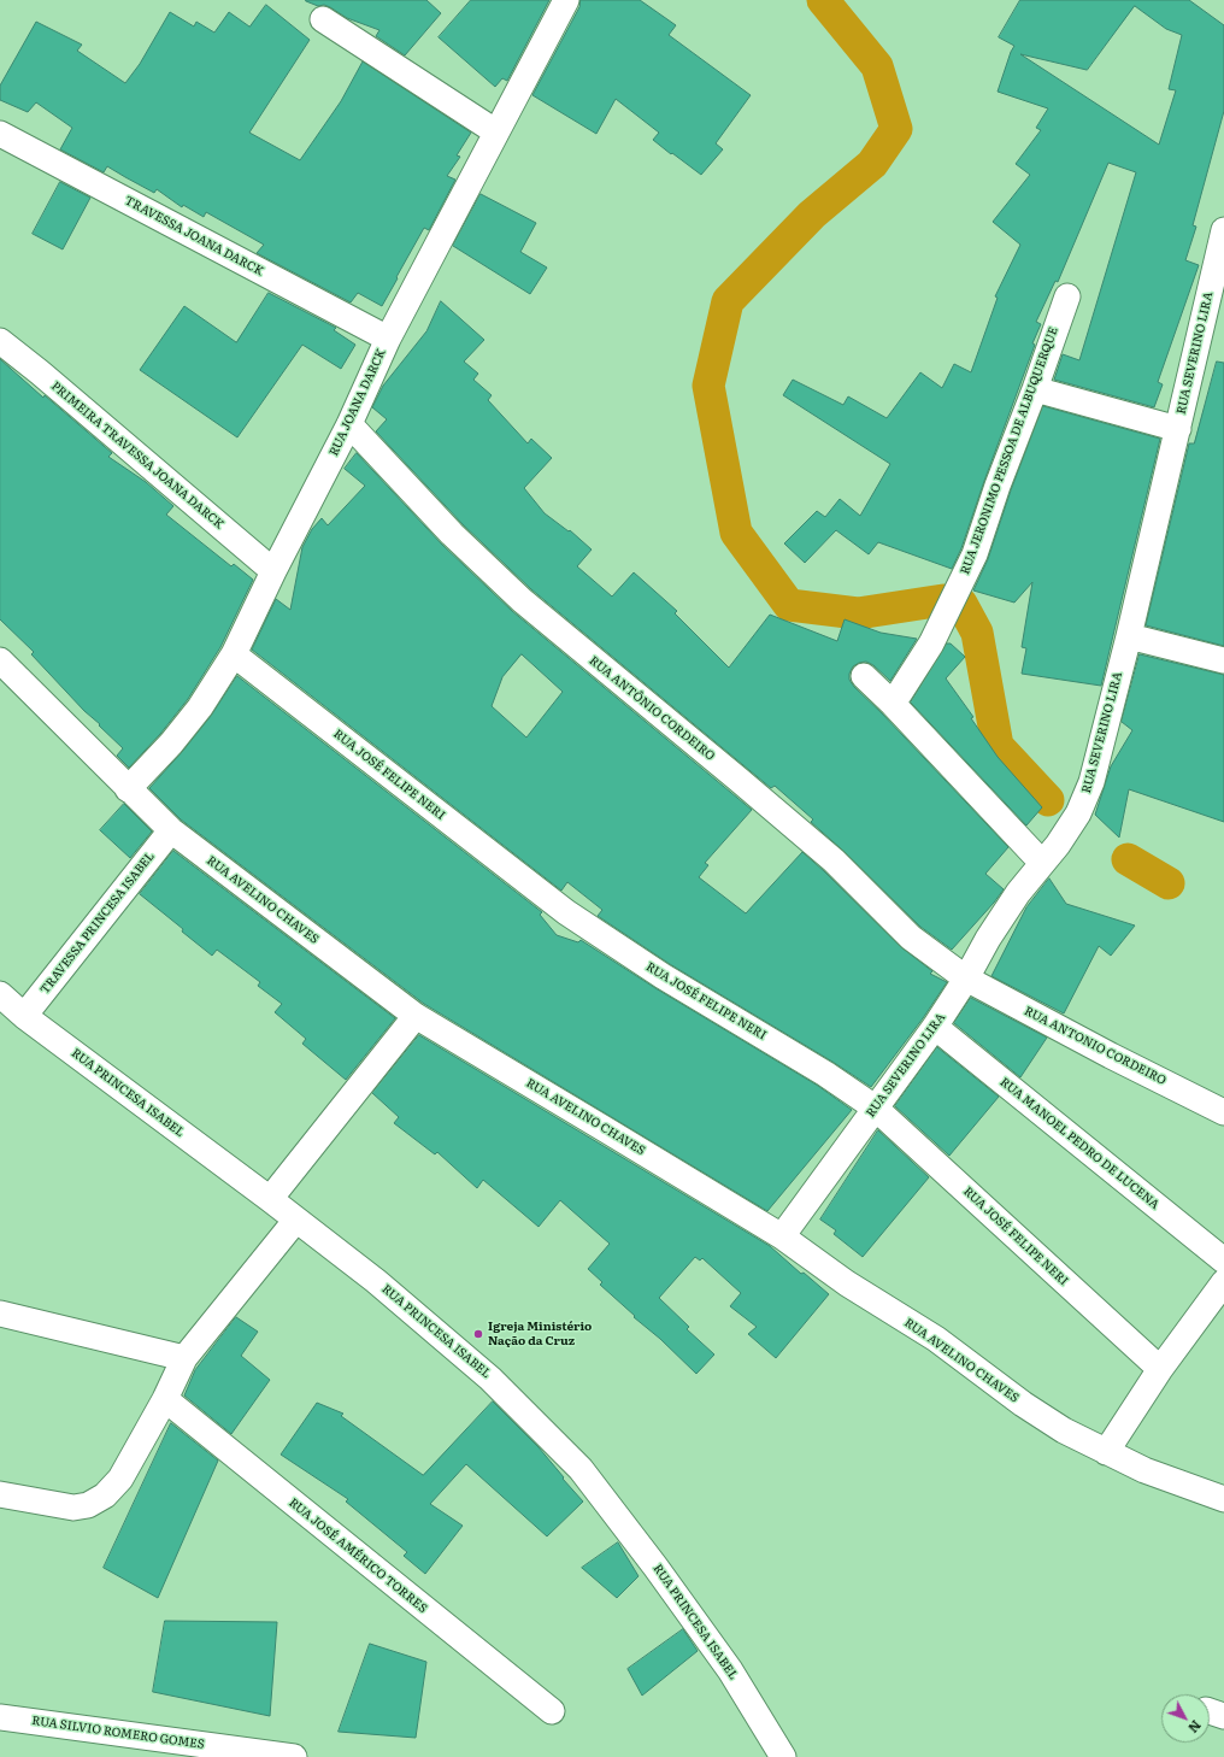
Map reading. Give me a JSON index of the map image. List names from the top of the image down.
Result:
{
  "streets": {
    "street": [
      "TRAVESSA JOANA DARCK",
      "RUA SEVERINO LIRA",
      "RUA JOANA DARCK",
      "RUA JERONIMO PESSOA DE ALBUQUERQUE",
      "PRIMEIRA TRAVESSA JOANA DARCK",
      "RUA ANTÔNIO CORDEIRO",
      "RUA JOSÉ FELIPE NERI",
      "RUA AVELINO CHAVES",
      "TRAVESSA PRINCESA ISABEL",
      "RUA ANTONIO CORDEIRO",
      "RUA PRINCESA ISABEL",
      "RUA MANOEL PEDRO DE LUCENA",
      "RUA JOSÉ AMÉRICO TORRES",
      "RUA SILVIO ROMERO GOMES"
    ]
  },
  "crossings": [
    ["TRAVESSA JOANA DARCK", "RUA JOANA DARCK"],
    ["RUA SEVERINO LIRA", "RUA ANTÔNIO CORDEIRO"],
    ["RUA SEVERINO LIRA", "RUA JOSÉ FELIPE NERI"],
    ["RUA SEVERINO LIRA", "RUA AVELINO CHAVES"],
    ["RUA SEVERINO LIRA", "RUA ANTONIO CORDEIRO"],
    ["RUA SEVERINO LIRA", "RUA MANOEL PEDRO DE LUCENA"],
    ["RUA JOANA DARCK", "PRIMEIRA TRAVESSA JOANA DARCK"],
    ["RUA JOANA DARCK", "RUA ANTÔNIO CORDEIRO"],
    ["RUA JOANA DARCK", "RUA JOSÉ FELIPE NERI"],
    ["RUA JOANA DARCK", "RUA AVELINO CHAVES"],
    ["RUA ANTÔNIO CORDEIRO", "RUA ANTONIO CORDEIRO"],
    ["RUA AVELINO CHAVES", "TRAVESSA PRINCESA ISABEL"],
    ["TRAVESSA PRINCESA ISABEL", "RUA PRINCESA ISABEL"]
  ],
  "places": ["Igreja Ministério Nação da Cruz"],
  "north": "bottom right"
}
